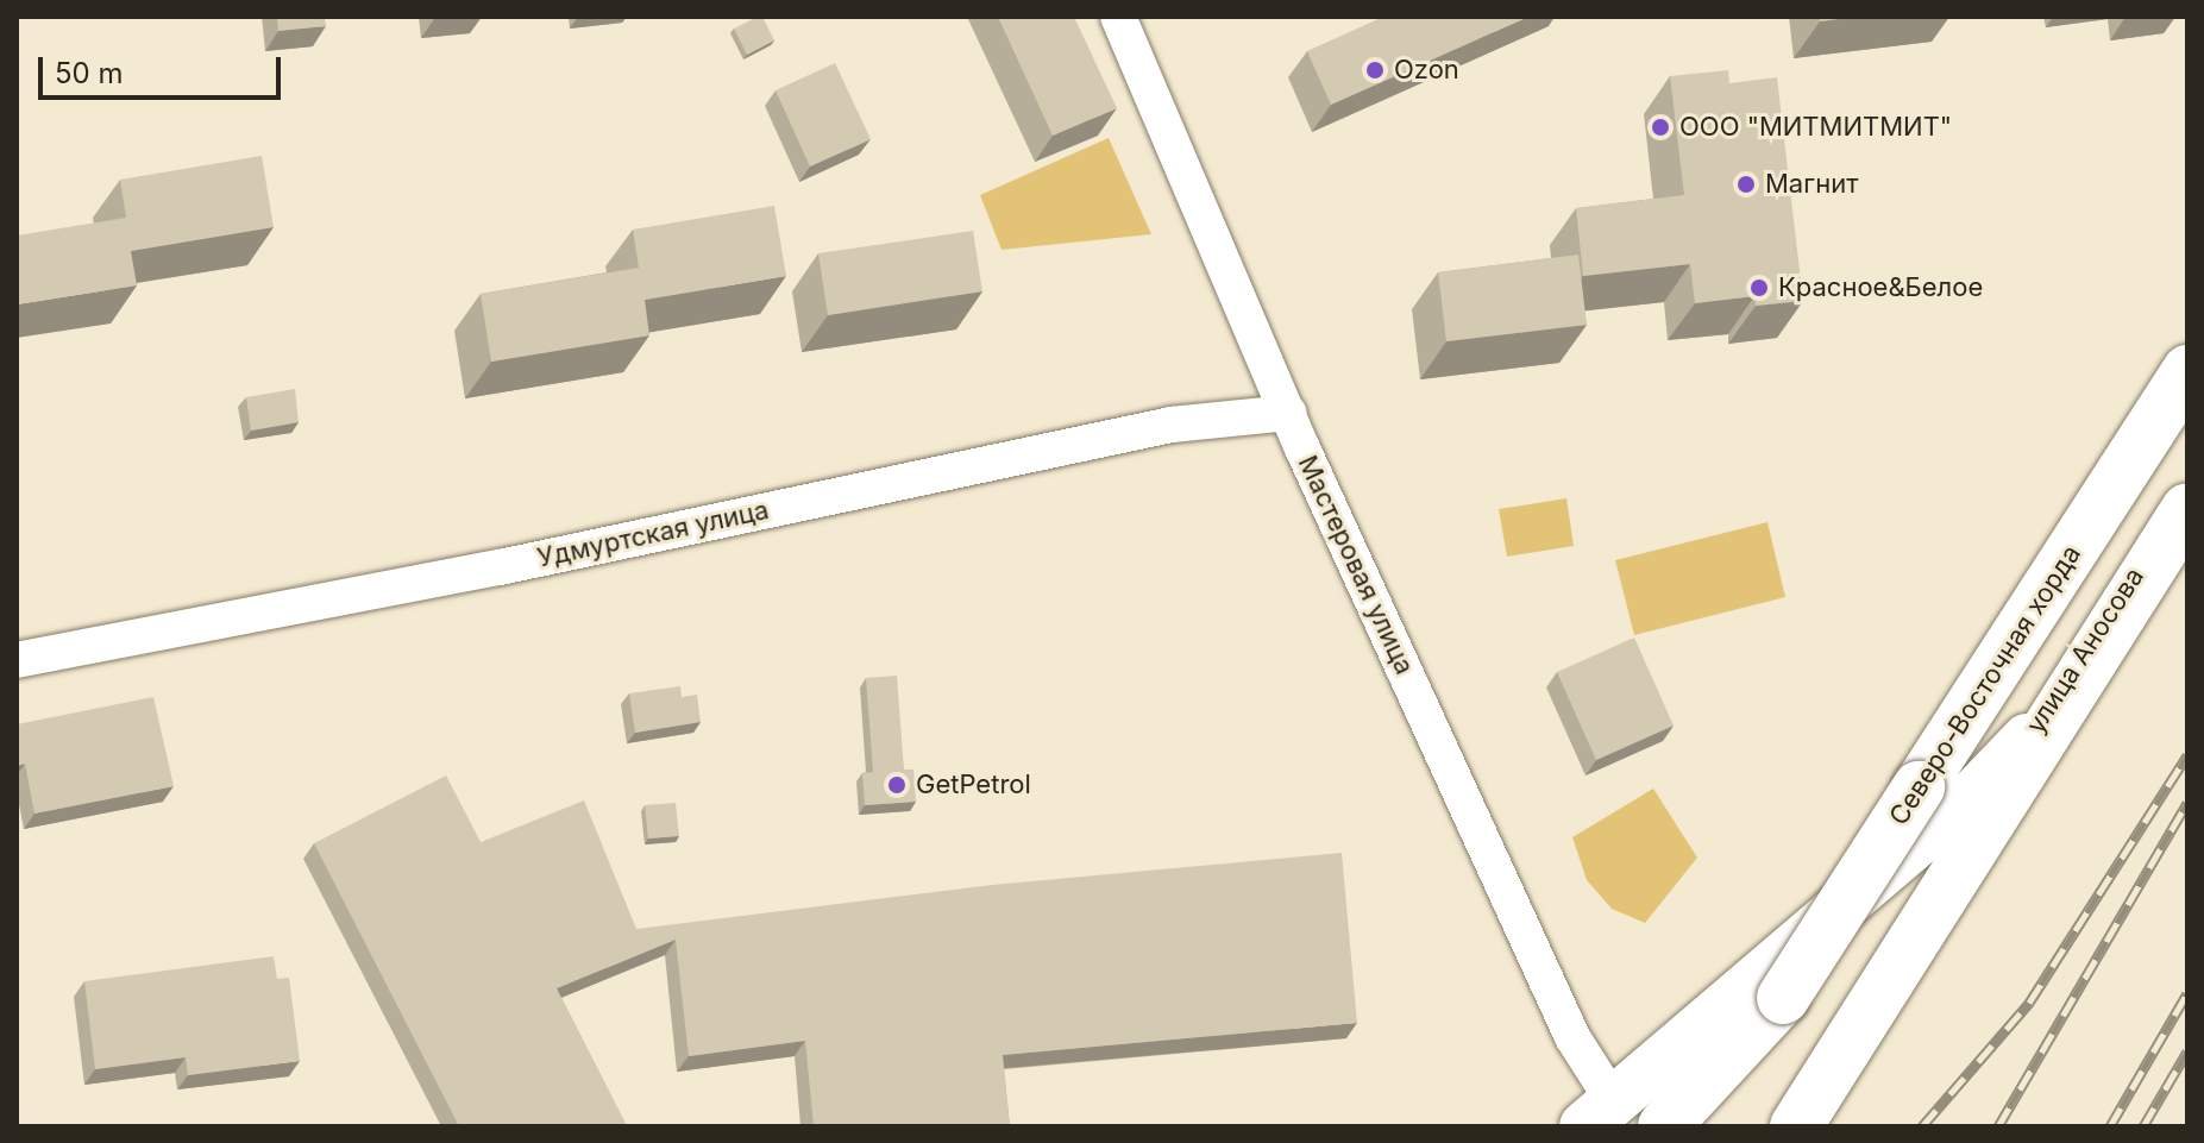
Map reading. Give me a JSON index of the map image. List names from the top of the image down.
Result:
{
  "streets": {
    "main road": ["Северо-Восточная хорда"],
    "street": ["Удмуртская улица", "Мастеровая улица", "улица Аносова"]
  },
  "crossings": [
    ["Удмуртская улица", "Мастеровая улица"],
    ["Мастеровая улица", "улица Аносова"]
  ],
  "places": [
    "Ozon",
    "ООО \"МИТМИТМИТ\"",
    "Магнит",
    "Красное&Белое",
    "GetPetrol"
  ],
  "scale_bar": "50 m"
}
